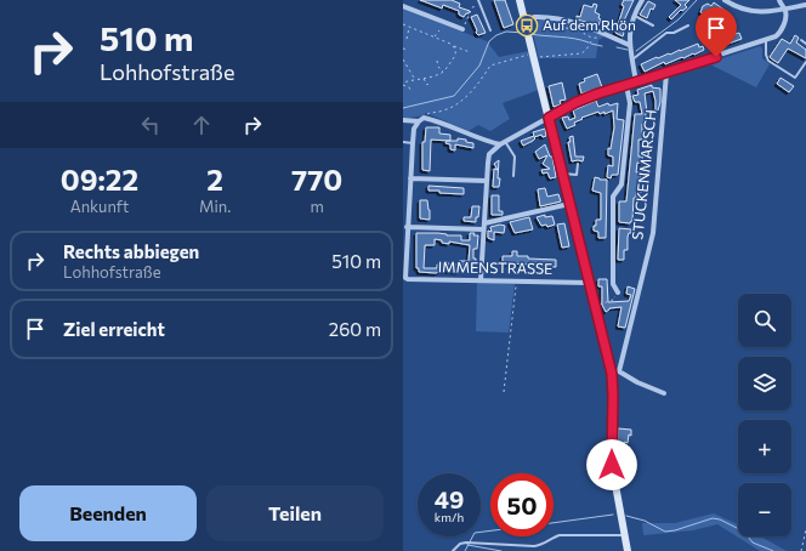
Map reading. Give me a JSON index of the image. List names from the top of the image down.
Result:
{
  "streets": {
    "street": ["STUCKENMARSCH", "IMMENSTRASSE"]
  },
  "places": {
    "bus stop": ["Auf dem Rhön"]
  },
  "page": {
    "turn": ["510 m", "Lohhofstraße"],
    "eta": [
      "09:22",
      "Ankunft",
      "2",
      "Min.",
      "770",
      "m"
    ],
    "list": [
      {
        "name": "Rechts abbiegen",
        "note": "Lohhofstraße",
        "value": "510 m"
      },
      {
        "name": "Ziel erreicht",
        "value": "260 m"
      }
    ],
    "map_buttons": ["+", "−"],
    "speed": "49 km/h",
    "limit": "50",
    "buttons": ["Beenden", "Teilen"]
  }
}
